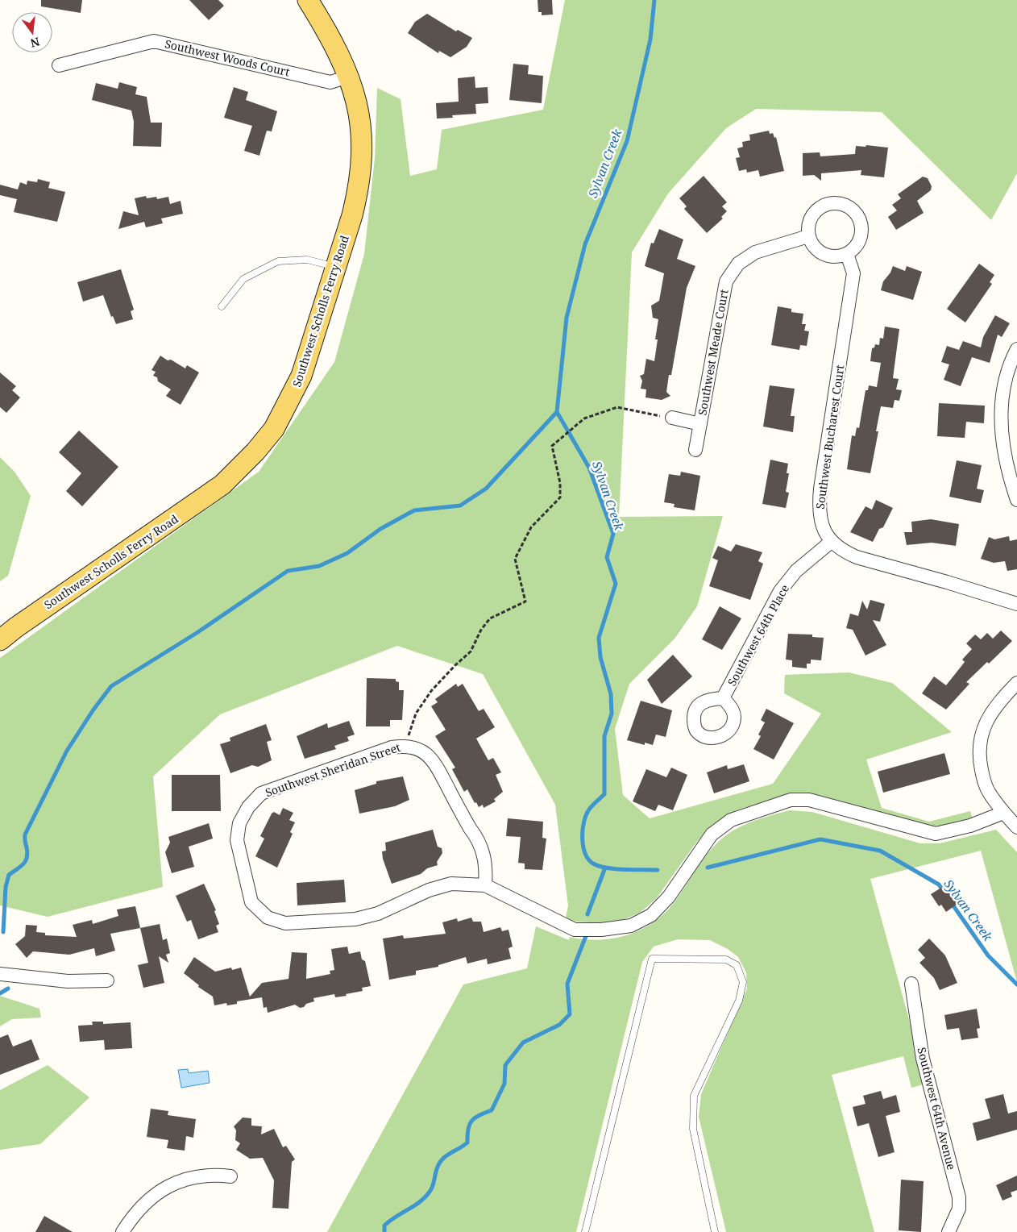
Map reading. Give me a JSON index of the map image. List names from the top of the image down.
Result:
{
  "streets": {
    "main road": ["Southwest Scholls Ferry Road"],
    "street": [
      "Southwest Woods Court",
      "Southwest Meade Court",
      "Southwest Bucharest Court",
      "Southwest 64th Place",
      "Southwest Sheridan Street",
      "Southwest 64th Avenue"
    ]
  },
  "crossings": [
    ["Southwest Woods Court", "Southwest Scholls Ferry Road"],
    ["Southwest Meade Court", "Southwest Bucharest Court"],
    ["Southwest Bucharest Court", "Southwest 64th Place"]
  ],
  "water": ["Sylvan Creek"],
  "north": "bottom"
}
